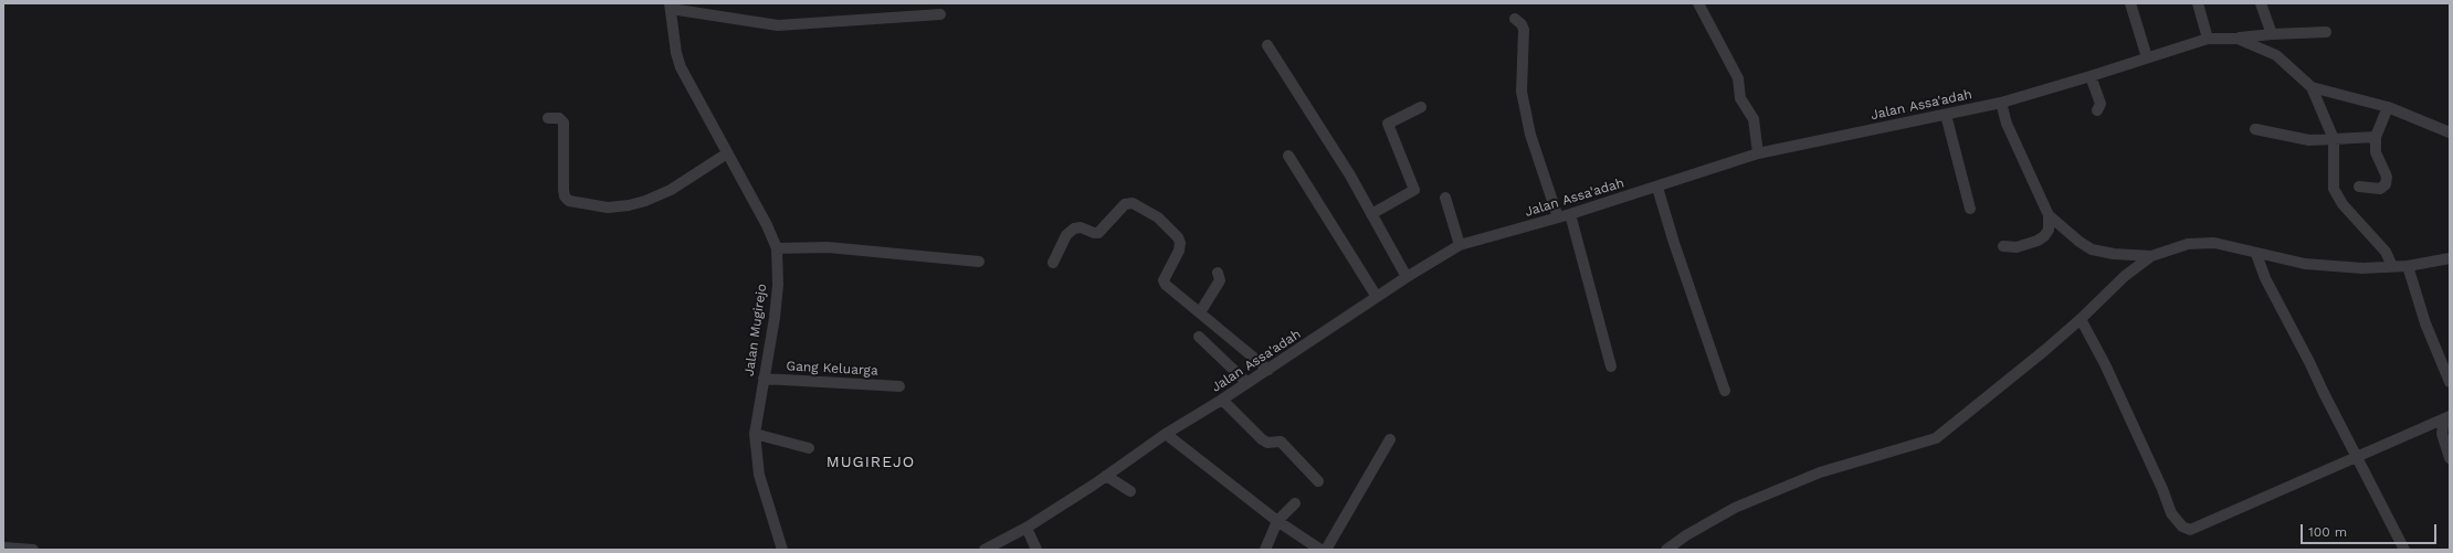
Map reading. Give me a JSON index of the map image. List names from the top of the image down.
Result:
{
  "streets": {
    "street": ["Jalan Assa'adah", "Jalan Mugirejo", "Gang Keluarga"]
  },
  "crossings": [
    ["Jalan Mugirejo", "Gang Keluarga"]
  ],
  "districts": ["MUGIREJO"],
  "scale_bar": "100 m"
}
